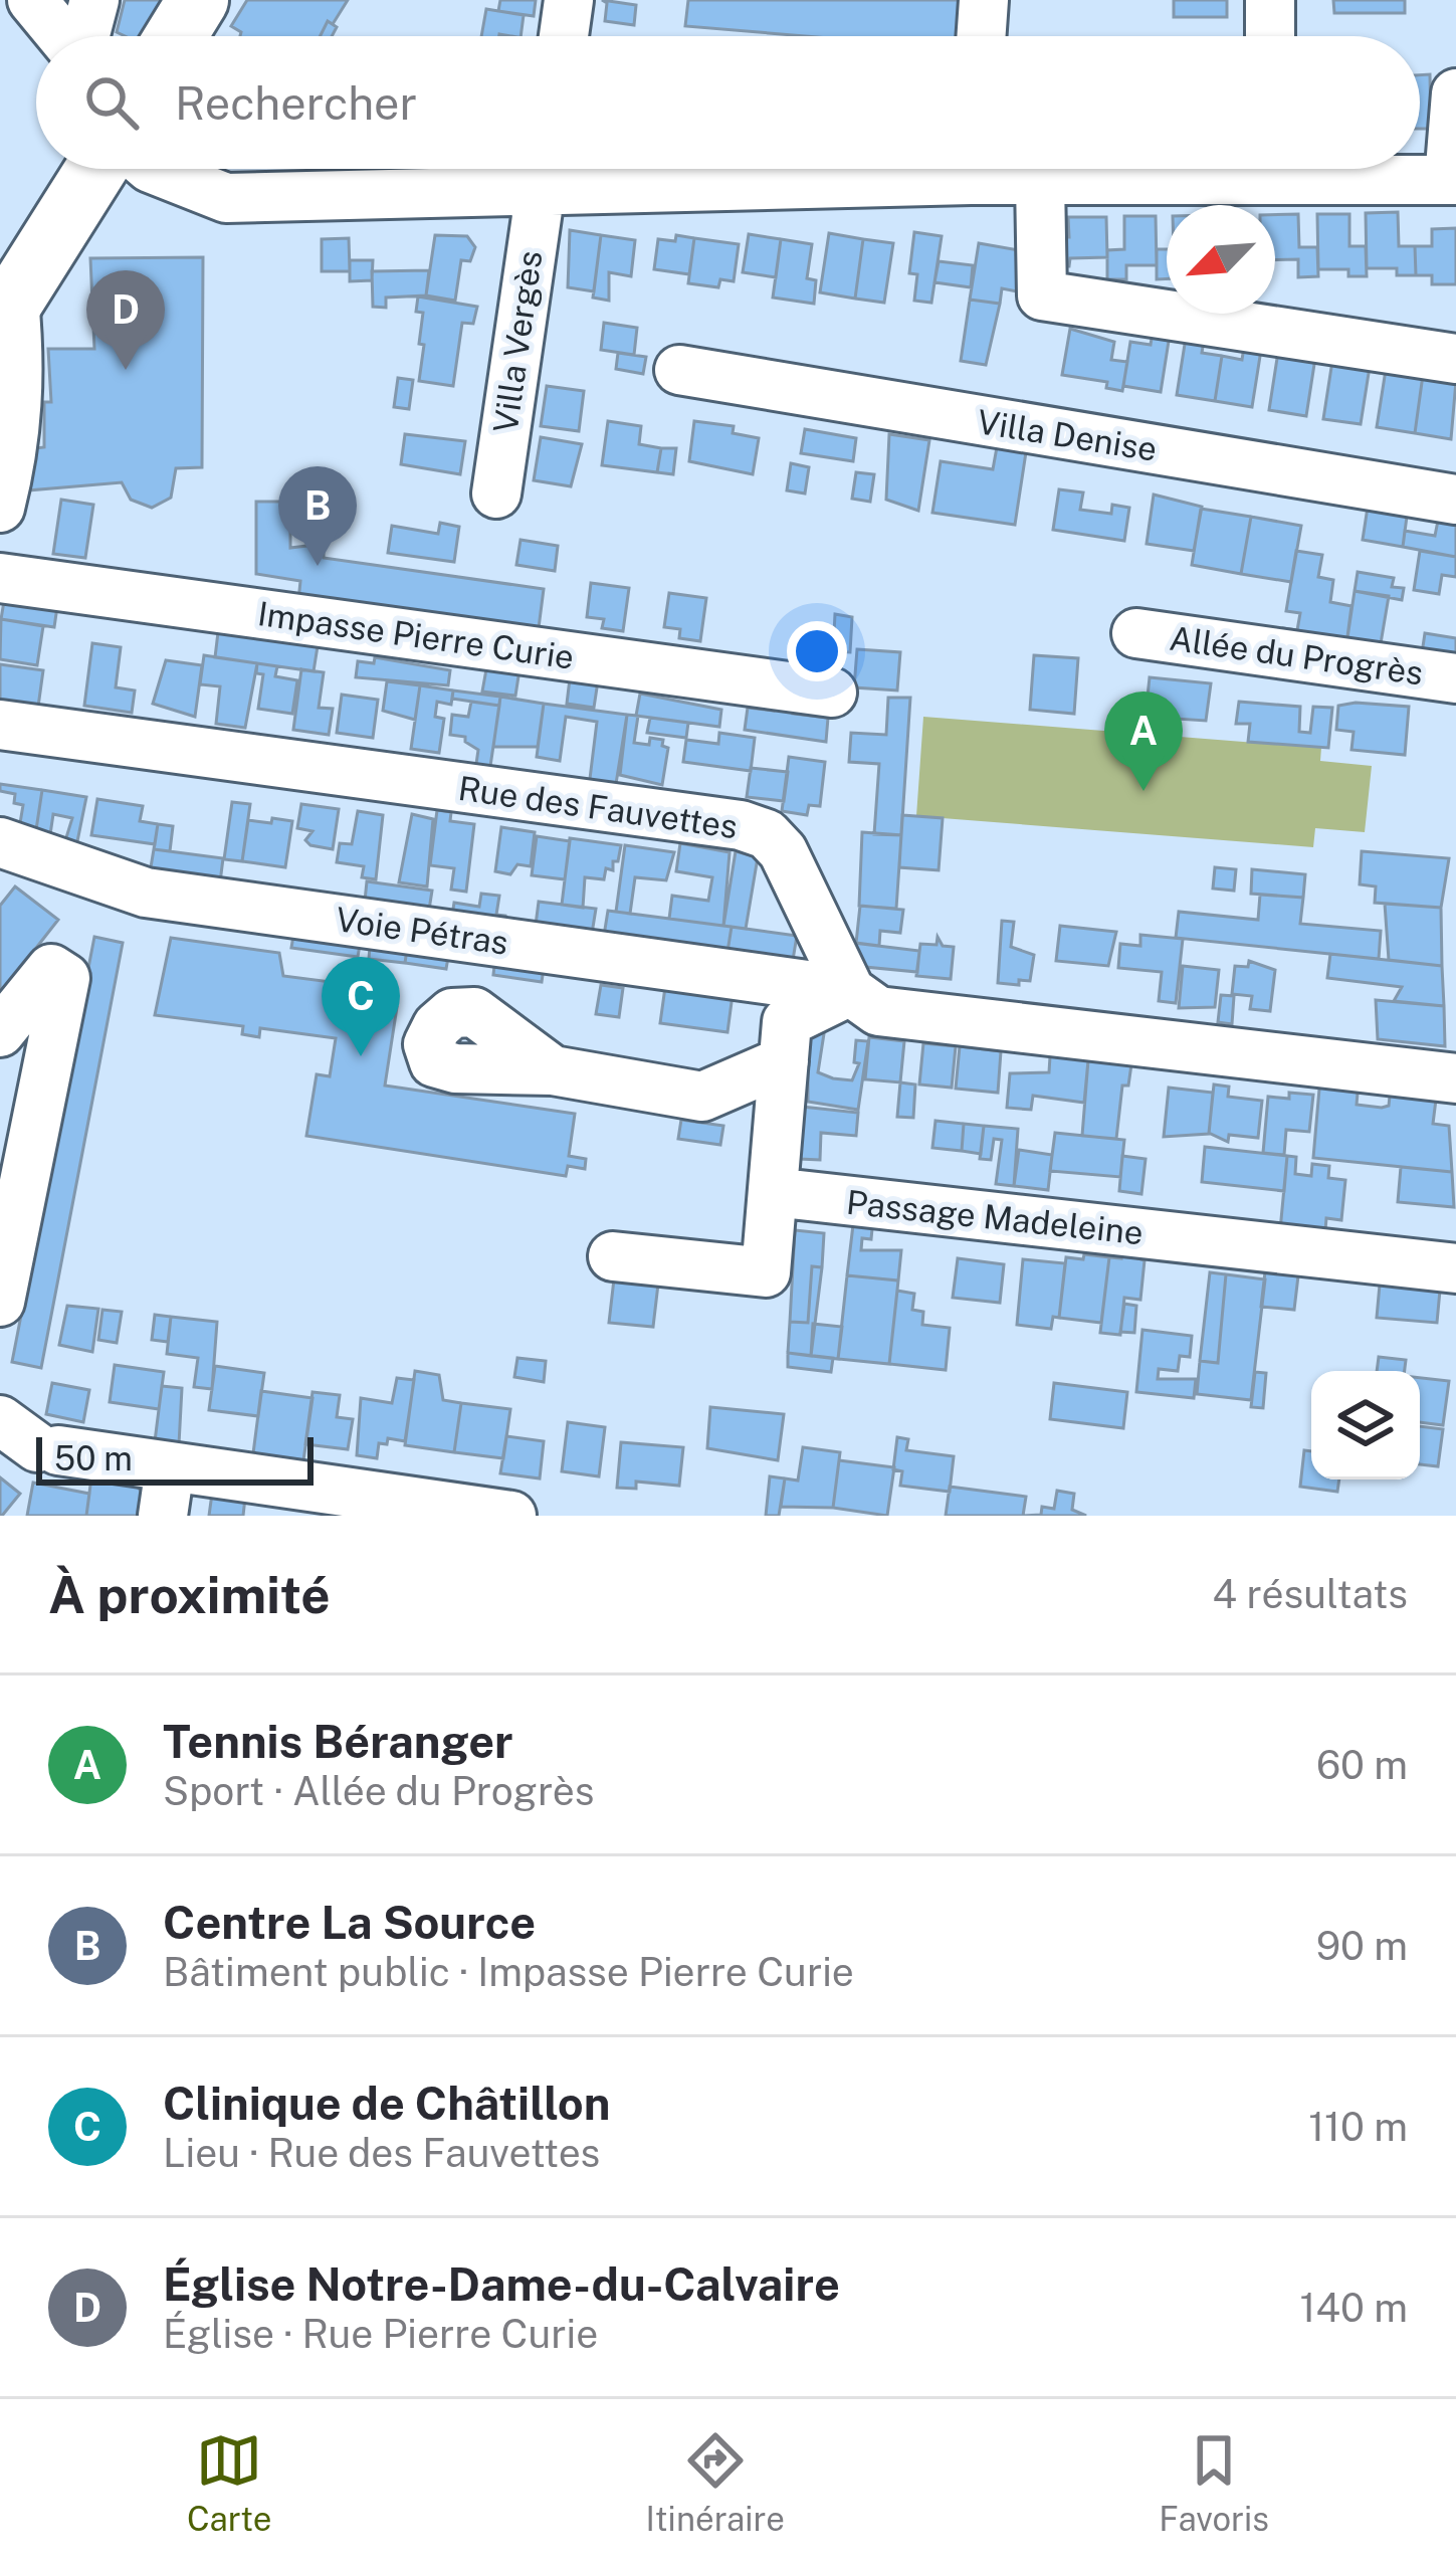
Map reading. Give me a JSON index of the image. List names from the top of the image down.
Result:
{
  "streets": {
    "street": [
      "Villa Vergès",
      "Villa Denise",
      "Impasse Pierre Curie",
      "Allée du Progrès",
      "Rue des Fauvettes",
      "Voie Pétras",
      "Passage Madeleine"
    ]
  },
  "crossings": [
    ["Rue des Fauvettes", "Voie Pétras"]
  ],
  "scale_bar": "50 m",
  "north": "bottom left",
  "page": {
    "search": "Rechercher",
    "pins": [
      "D",
      "B",
      "A",
      "C"
    ],
    "scale": "50 m",
    "heading": ["À proximité", "4 résultats"],
    "list": [
      {
        "mark": "A",
        "name": "Tennis Béranger",
        "note": "Sport · Allée du Progrès",
        "value": "60 m"
      },
      {
        "mark": "B",
        "name": "Centre La Source",
        "note": "Bâtiment public · Impasse Pierre Curie",
        "value": "90 m"
      },
      {
        "mark": "C",
        "name": "Clinique de Châtillon",
        "note": "Lieu · Rue des Fauvettes",
        "value": "110 m"
      },
      {
        "mark": "D",
        "name": "Église Notre-Dame-du-Calvaire",
        "note": "Église · Rue Pierre Curie",
        "value": "140 m"
      }
    ],
    "nav": ["Carte", "Itinéraire", "Favoris"]
  }
}
